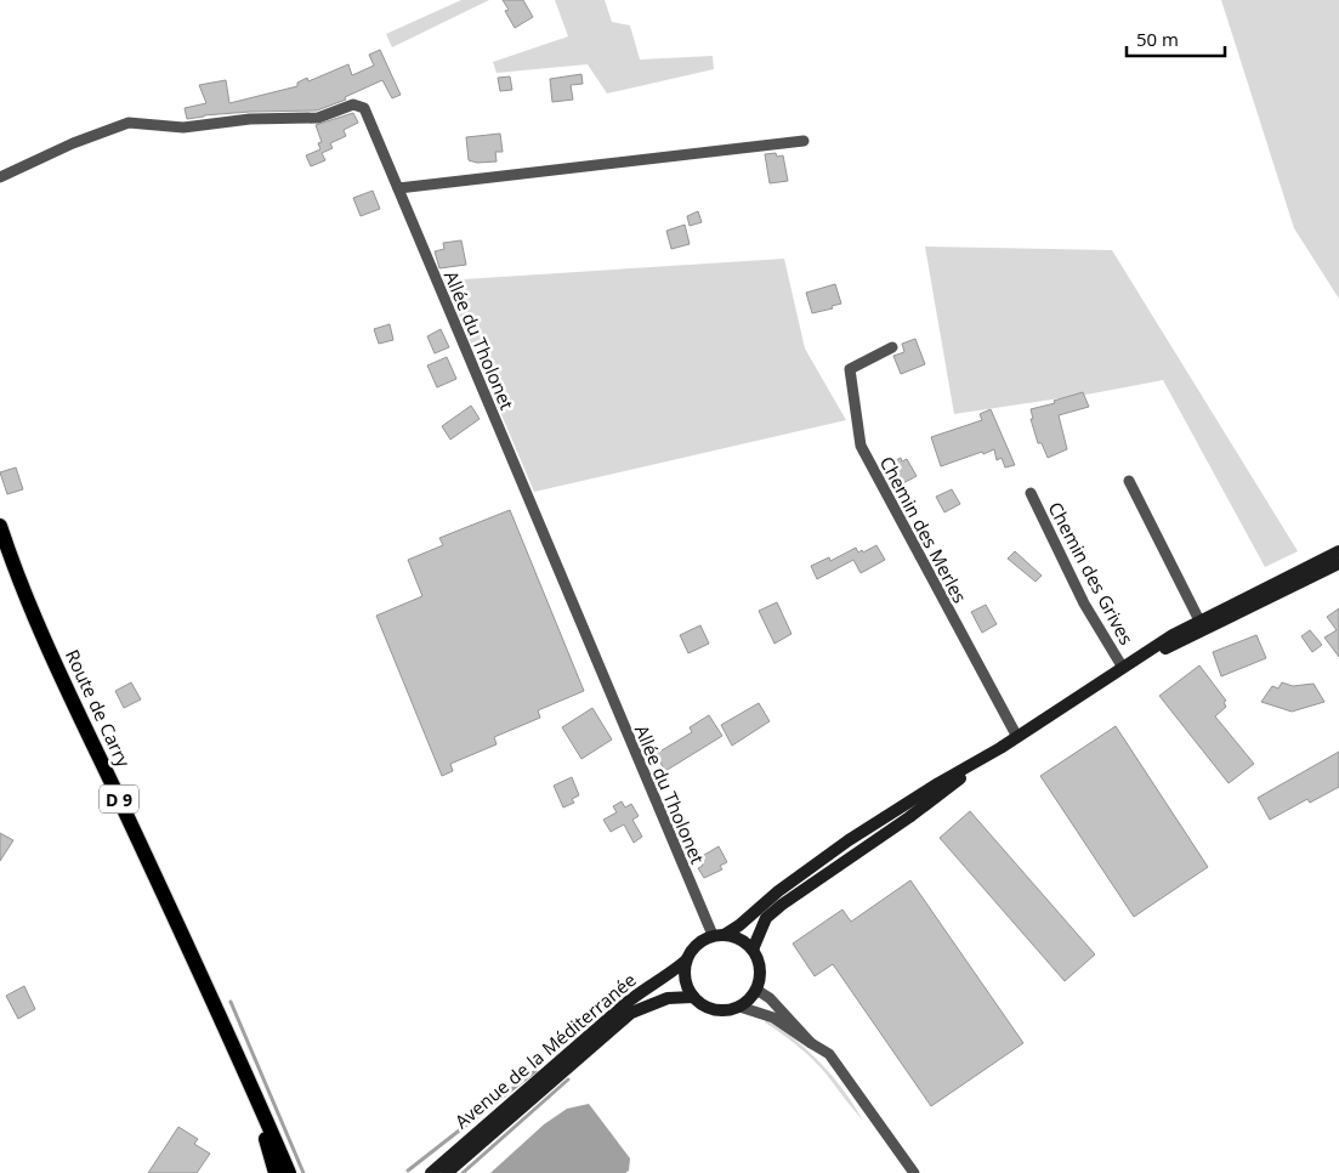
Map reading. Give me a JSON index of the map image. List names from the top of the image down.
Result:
{
  "streets": {
    "main road": ["Route de Carry", "D 9", "Avenue de la Méditerranée"],
    "street": ["Allée du Tholonet", "Chemin des Merles", "Chemin des Grives"]
  },
  "crossings": [
    ["Allée du Tholonet", "Avenue de la Méditerranée"]
  ],
  "scale_bar": "50 m"
}
